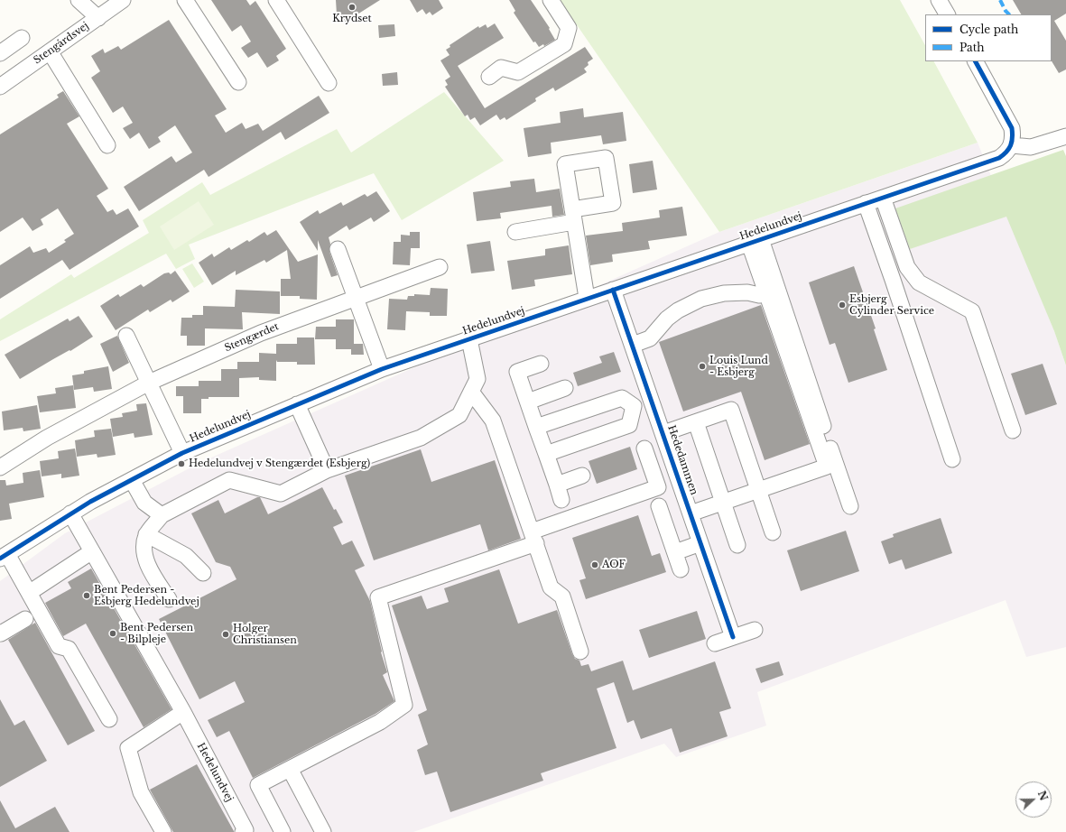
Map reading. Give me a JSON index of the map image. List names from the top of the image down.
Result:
{
  "streets": {
    "street": [
      "Stengårdsvej",
      "Hedelundvej",
      "Stengærdet",
      "Hededammen"
    ]
  },
  "crossings": [
    ["Hedelundvej", "Hededammen"]
  ],
  "places": [
    "Krydset",
    "Esbjerg Cylinder Service",
    "Louis Lund - Esbjerg",
    "Hedelundvej v Stengærdet (Esbjerg)",
    "AOF",
    "Bent Pedersen - Esbjerg Hedelundvej",
    "Bent Pedersen - Bilpleje",
    "Holger Christiansen"
  ],
  "legend": ["Cycle path", "Path"],
  "north": "right"
}
